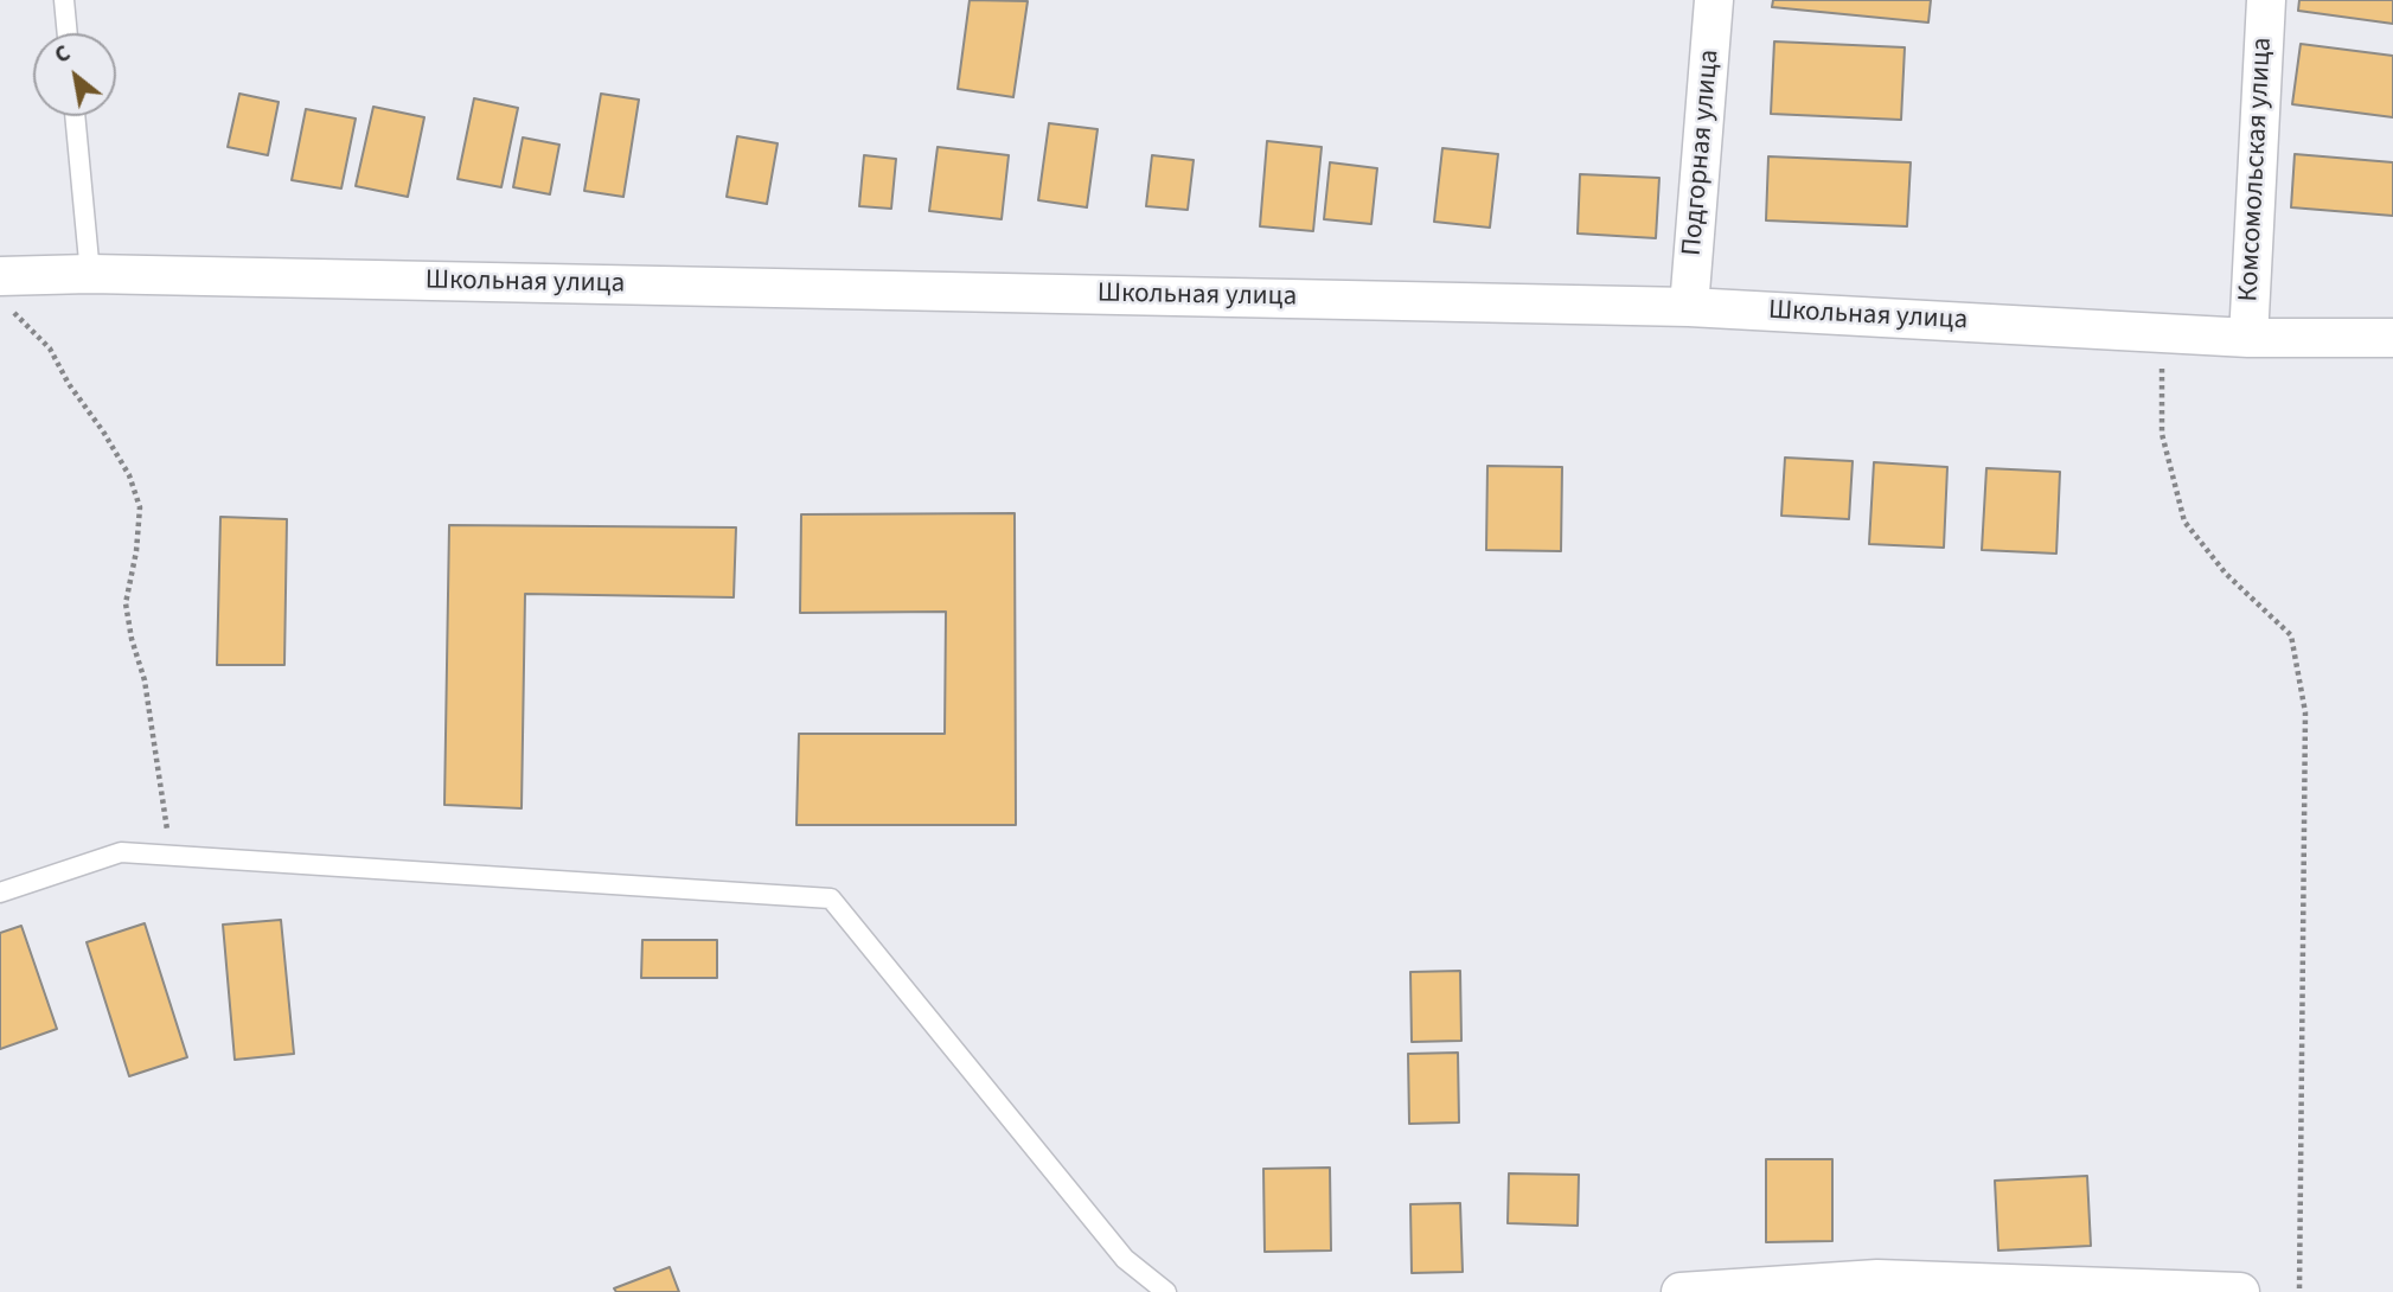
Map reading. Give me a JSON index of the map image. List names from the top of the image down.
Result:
{
  "streets": {
    "street": ["Подгорная улица", "Комсомольская улица", "Школьная улица"]
  },
  "crossings": [
    ["Подгорная улица", "Школьная улица"],
    ["Комсомольская улица", "Школьная улица"]
  ],
  "north": "top left"
}
